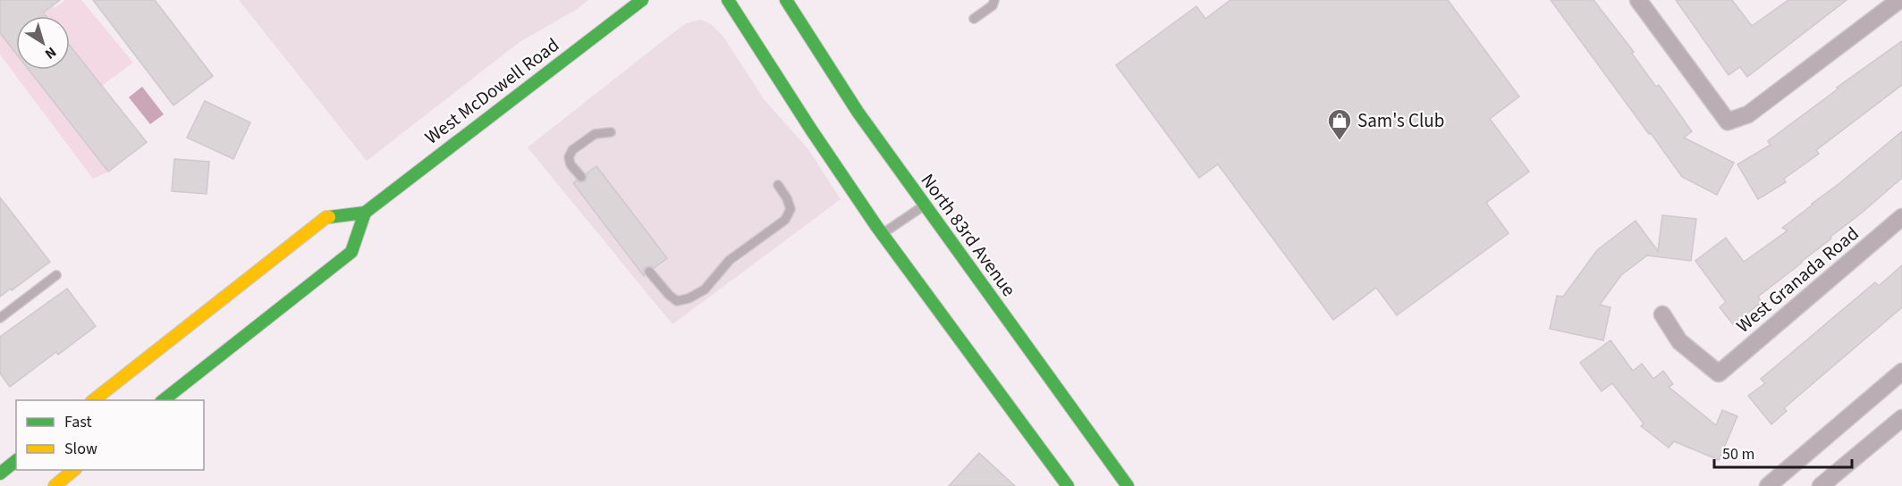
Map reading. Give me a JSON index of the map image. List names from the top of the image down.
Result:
{
  "streets": {
    "main road": ["West McDowell Road", "North 83rd Avenue"],
    "street": ["West Granada Road"]
  },
  "places": {
    "shop": ["Sam's Club"]
  },
  "legend": ["Fast", "Slow"],
  "scale_bar": "50 m",
  "north": "bottom right"
}
